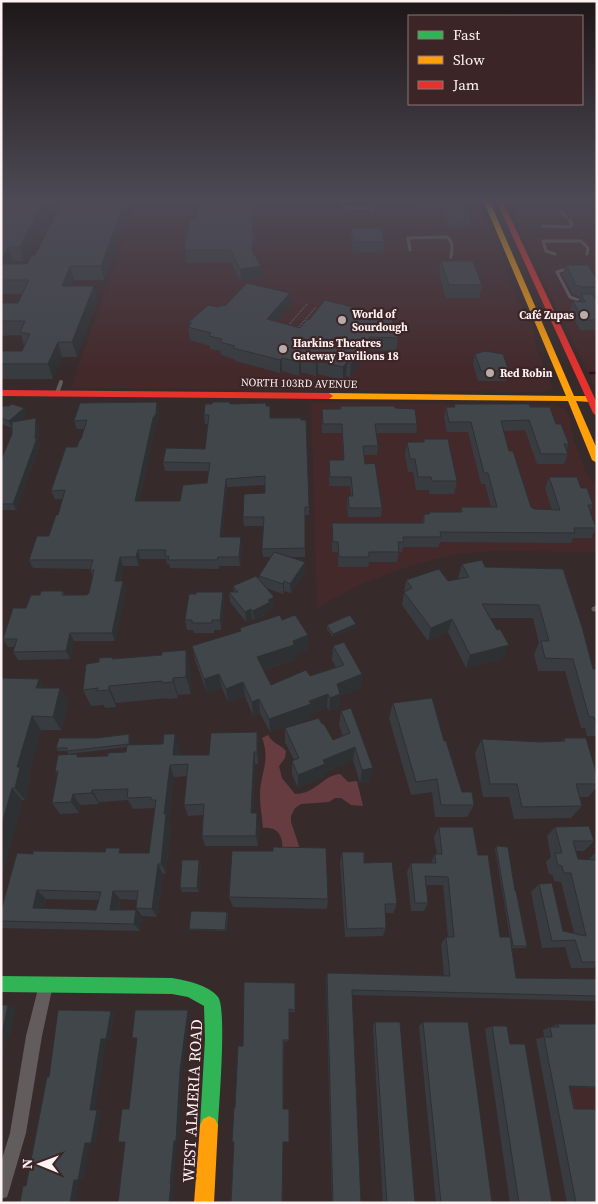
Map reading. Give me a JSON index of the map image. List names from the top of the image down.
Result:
{
  "streets": {
    "main road": ["NORTH 103RD AVENUE", "WEST ALMERIA ROAD"]
  },
  "places": [
    "Café Zupas",
    "World of Sourdough",
    "Harkins Theatres Gateway Pavilions 18",
    "Red Robin"
  ],
  "legend": ["Fast", "Slow", "Jam"],
  "north": "left"
}
